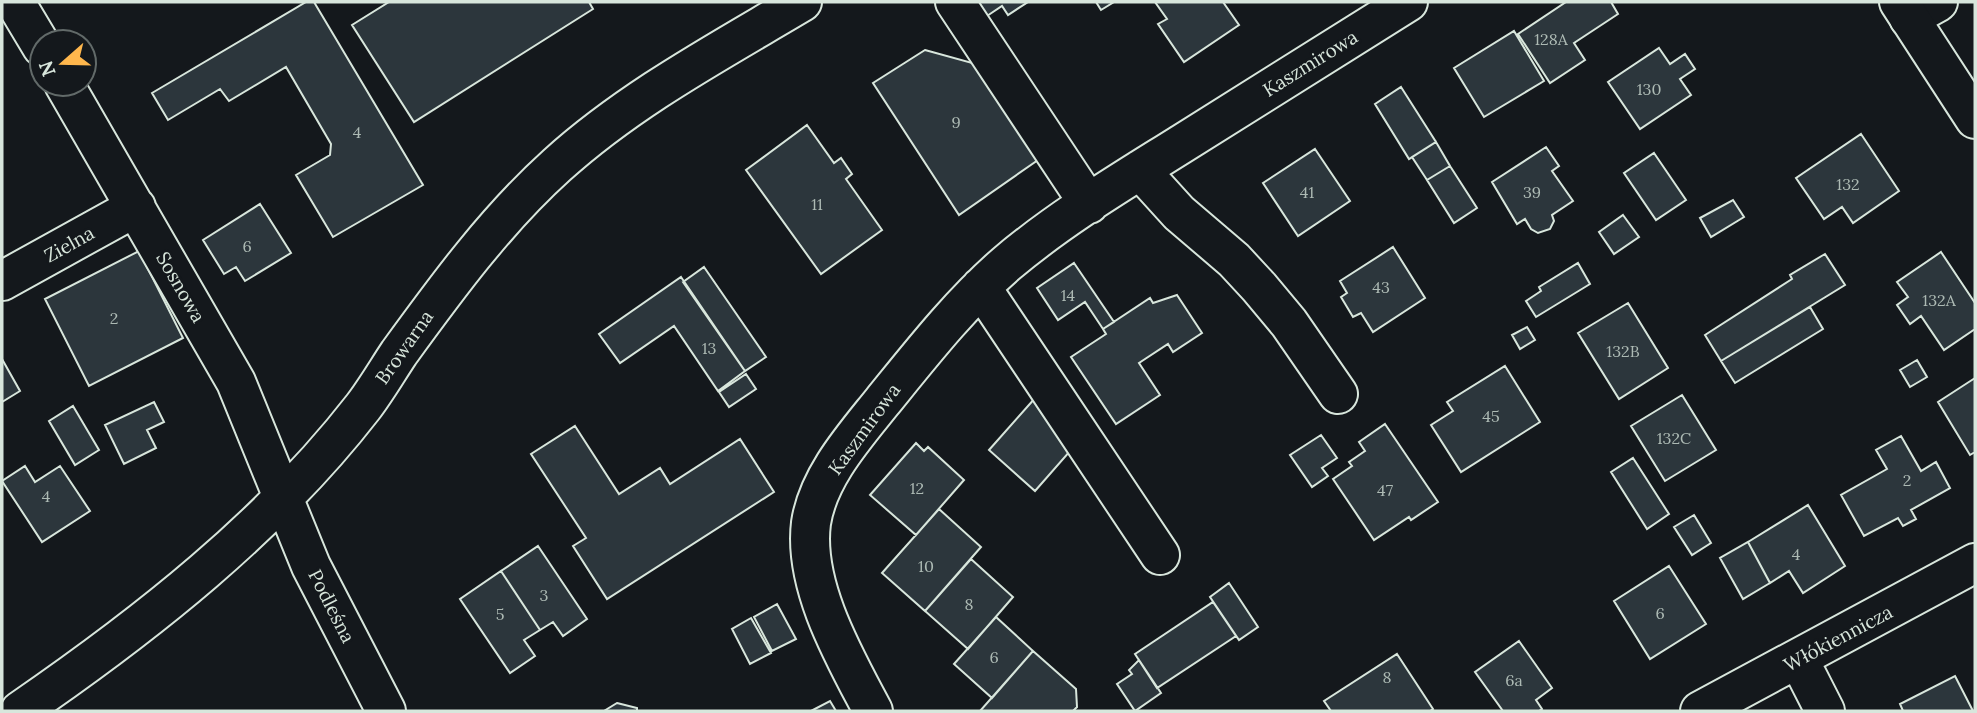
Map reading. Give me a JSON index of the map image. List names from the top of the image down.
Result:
{
  "streets": {
    "street": [
      "Kaszmirowa",
      "Zielna",
      "Sosnowa",
      "Browarna",
      "Podleśna",
      "Włókiennicza"
    ]
  },
  "crossings": [
    ["Zielna", "Sosnowa"],
    ["Sosnowa", "Browarna"],
    ["Sosnowa", "Podleśna"],
    ["Browarna", "Podleśna"]
  ],
  "house_numbers": [
    "128A",
    "130",
    "9",
    "4",
    "132",
    "41",
    "39",
    "11",
    "6",
    "43",
    "14",
    "132A",
    "2",
    "13",
    "132B",
    "45",
    "132C",
    "2",
    "12",
    "47",
    "4",
    "4",
    "10",
    "3",
    "8",
    "6",
    "5",
    "6",
    "8",
    "6a"
  ],
  "north": "left"
}
